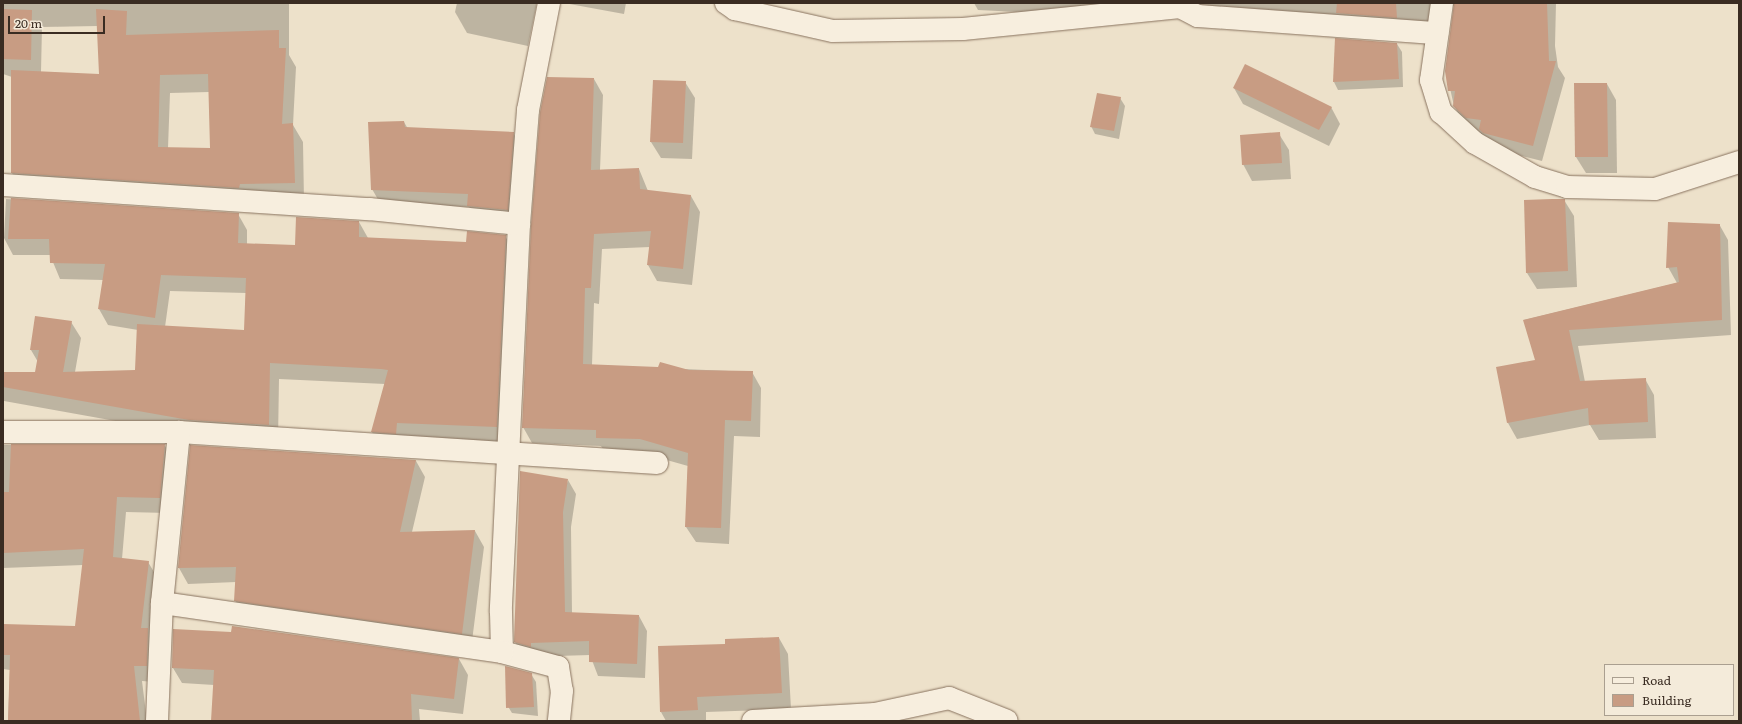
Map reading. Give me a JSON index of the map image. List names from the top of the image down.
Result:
{
  "legend": ["Road", "Building"],
  "scale_bar": "20 m"
}
